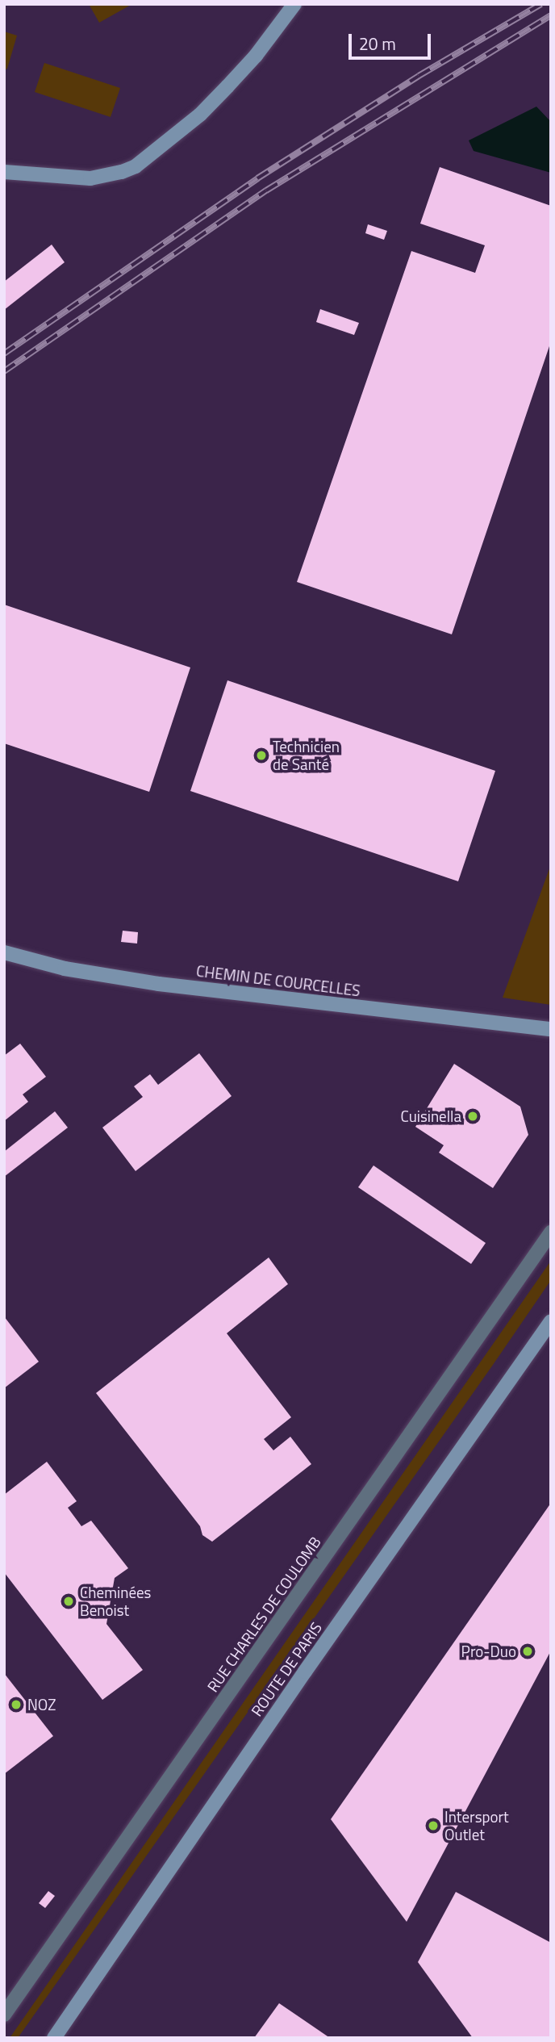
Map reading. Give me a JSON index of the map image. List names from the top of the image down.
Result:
{
  "streets": {
    "street": ["CHEMIN DE COURCELLES", "RUE CHARLES DE COULOMB", "ROUTE DE PARIS"]
  },
  "places": [
    "Technicien de Santé",
    "Cuisinella",
    "Cheminées Benoist",
    "Pro-Duo",
    "NOZ",
    "Intersport Outlet"
  ],
  "scale_bar": "20 m"
}
